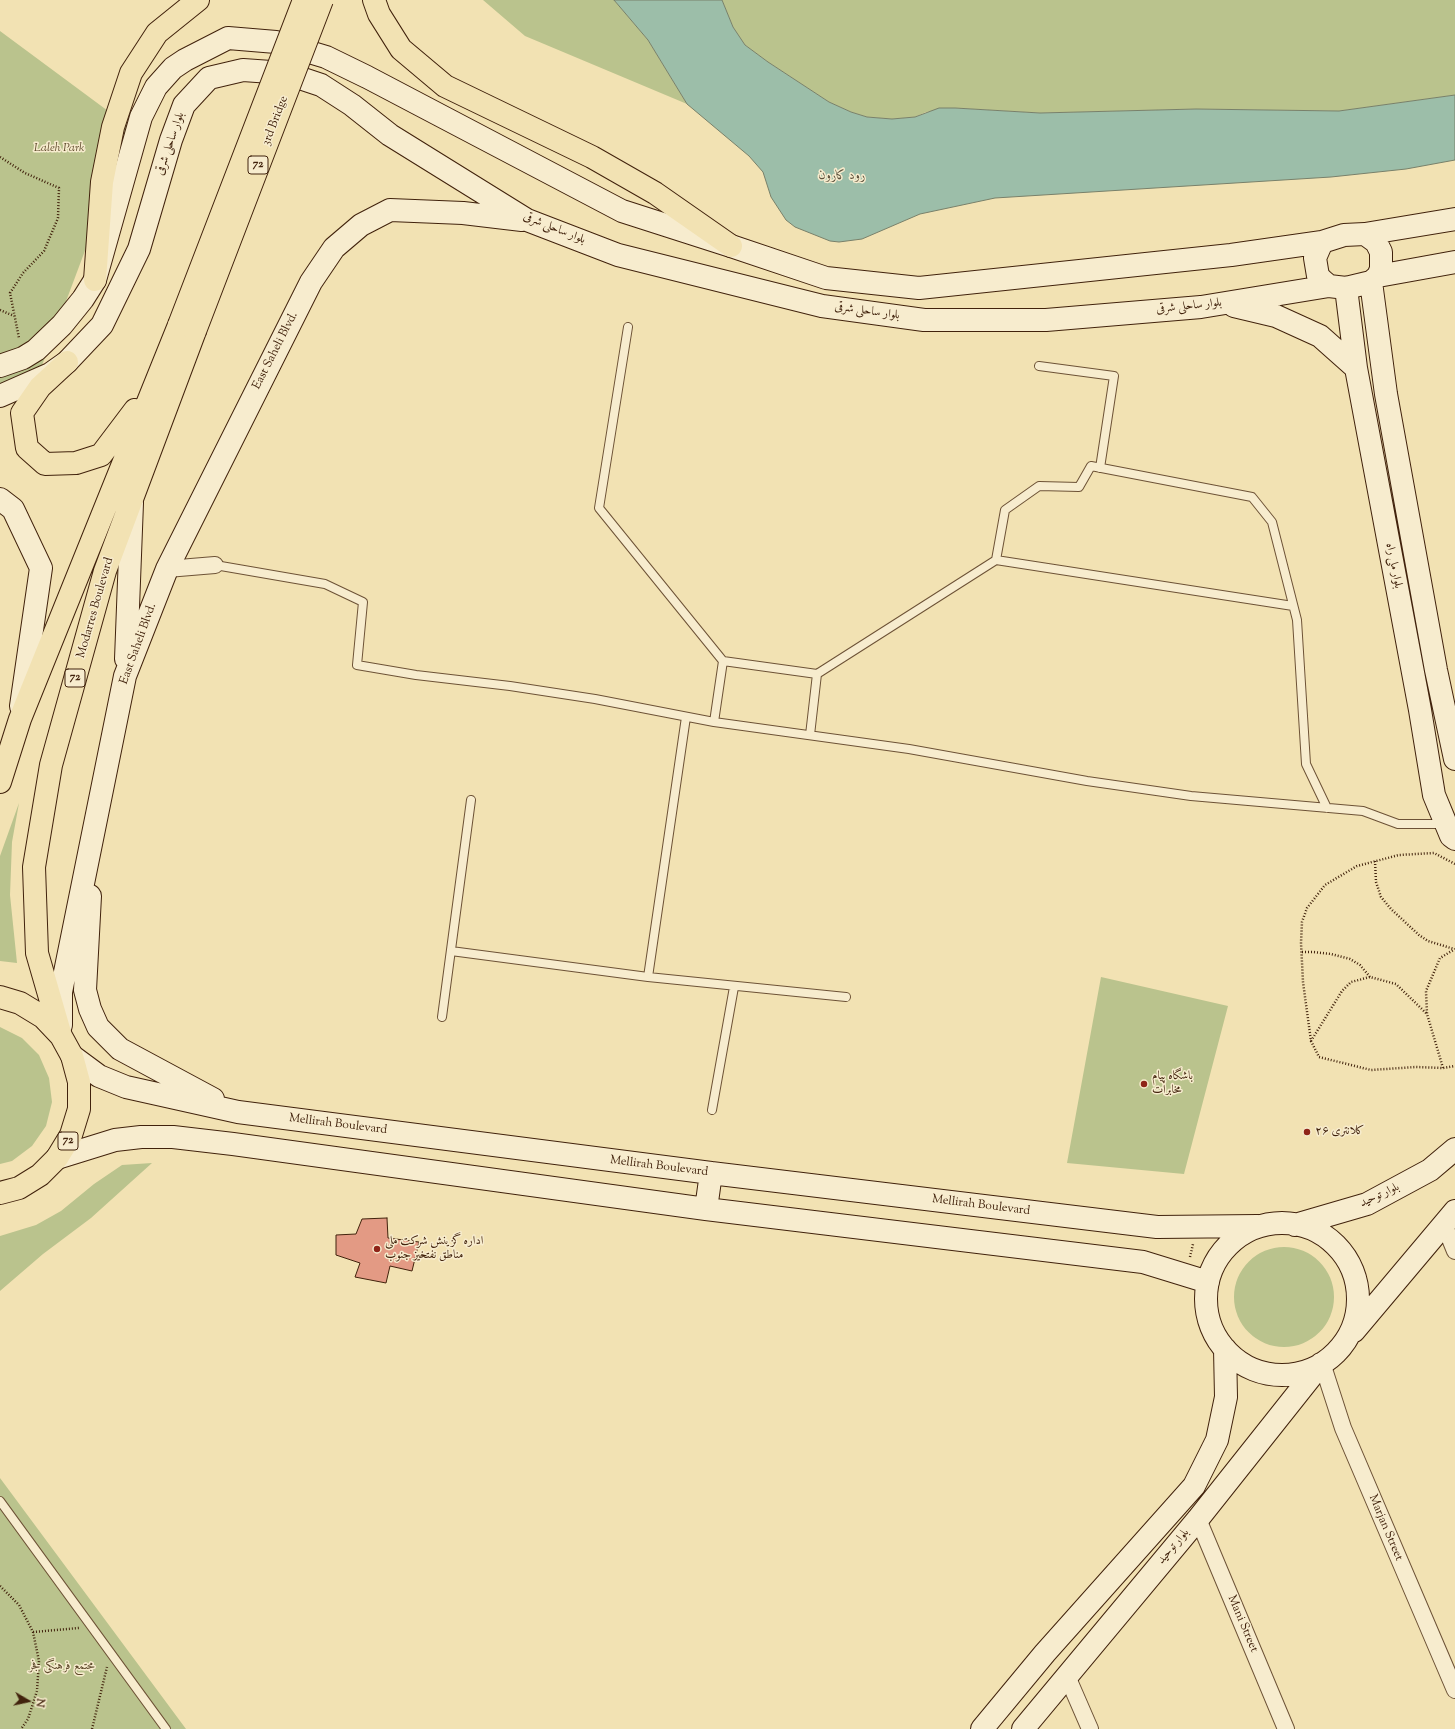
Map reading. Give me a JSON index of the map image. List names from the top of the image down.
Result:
{
  "streets": {
    "highway": ["3rd Bridge", "72", "Modarres Boulevard"],
    "main road": [
      "بلوار ساحلی شرقی",
      "East Saheli Blvd.",
      "بلوار ملی راه",
      "Mellirah Boulevard",
      "بلوار توحید"
    ],
    "street": ["Marjan Street", "Mani Street"]
  },
  "crossings": [
    ["3rd Bridge", "Modarres Boulevard"],
    ["بلوار ساحلی شرقی", "East Saheli Blvd."],
    ["بلوار ساحلی شرقی", "بلوار ملی راه"],
    ["72", "East Saheli Blvd."],
    ["72", "Modarres Boulevard"],
    ["72", "Mellirah Boulevard"],
    ["East Saheli Blvd.", "Modarres Boulevard"],
    ["بلوار توحید", "Marjan Street"],
    ["بلوار توحید", "Mani Street"]
  ],
  "water": ["رود کارون"],
  "parks": ["Laleh Park", "مجتمع فرهنگی فجر"],
  "places": ["باشگاه پیام مخابرات", "کلانتری ۲۶", "اداره گزینش شرکت ملی مناطق نفتخیز جنوب"],
  "north": "right"
}
